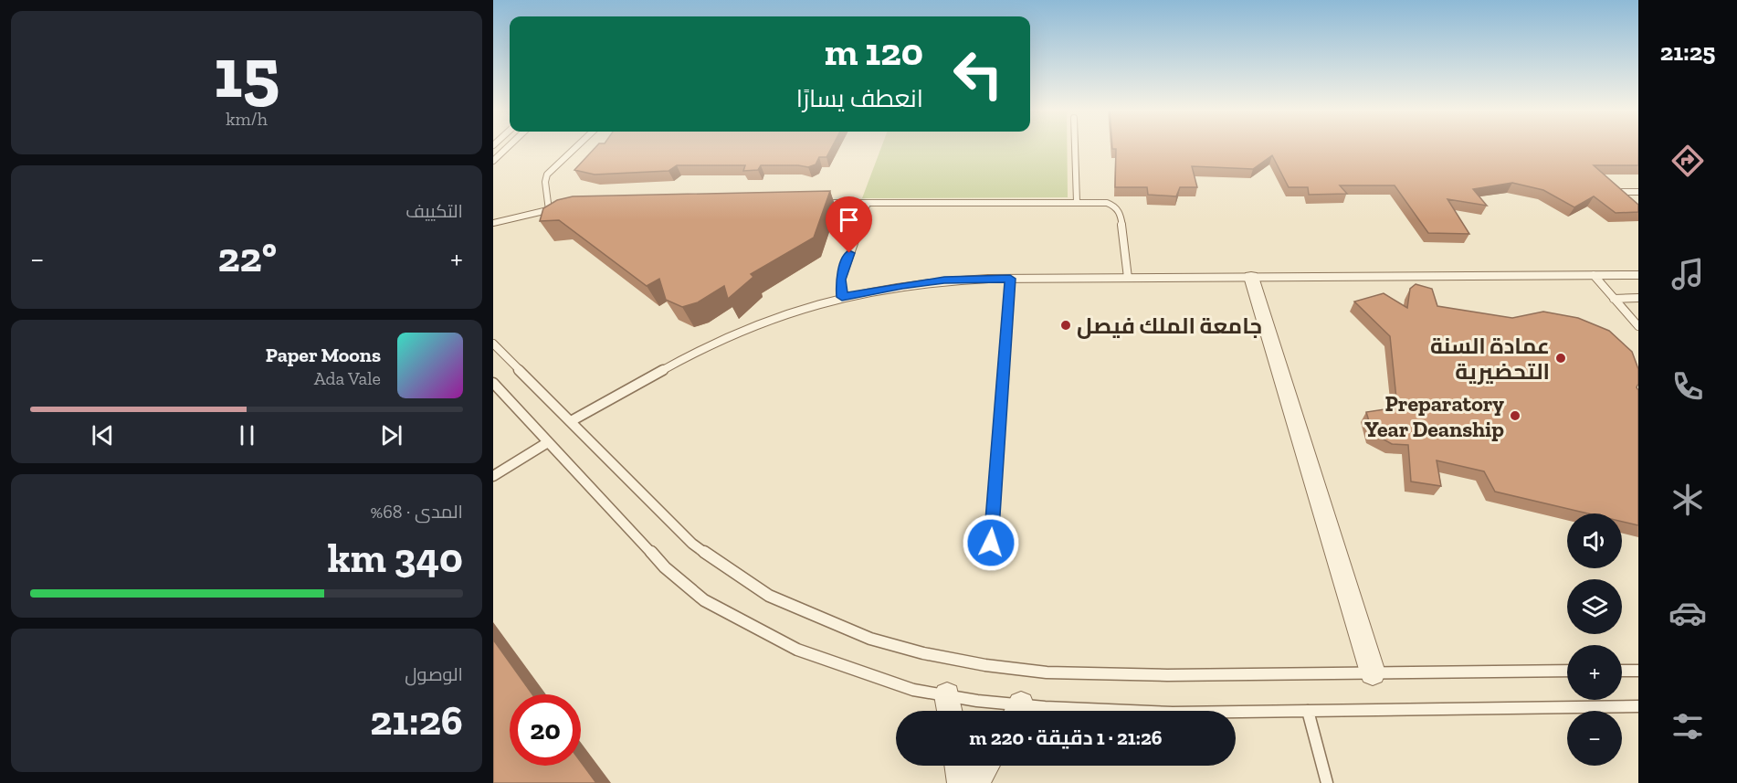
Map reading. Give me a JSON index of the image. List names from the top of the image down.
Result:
{
  "places": ["جامعة الملك فيصل", "عمادة السنة التحضيرية", "Preparatory Year Deanship"],
  "page": {
    "tabs": "21:25",
    "tile": [
      ["15", "km/h"],
      "التكييف",
      ["المدى · 68%", "340 km"],
      ["الوصول", "21:26"]
    ],
    "turn": ["120 m", "انعطف يسارًا"],
    "heat": ["−", "22°", "+"],
    "song": ["Paper Moons", "Ada Vale"],
    "map_buttons": ["+", "−"],
    "limit": "20",
    "trip": "21:26 · 1 دقيقة · 220 m"
  }
}
